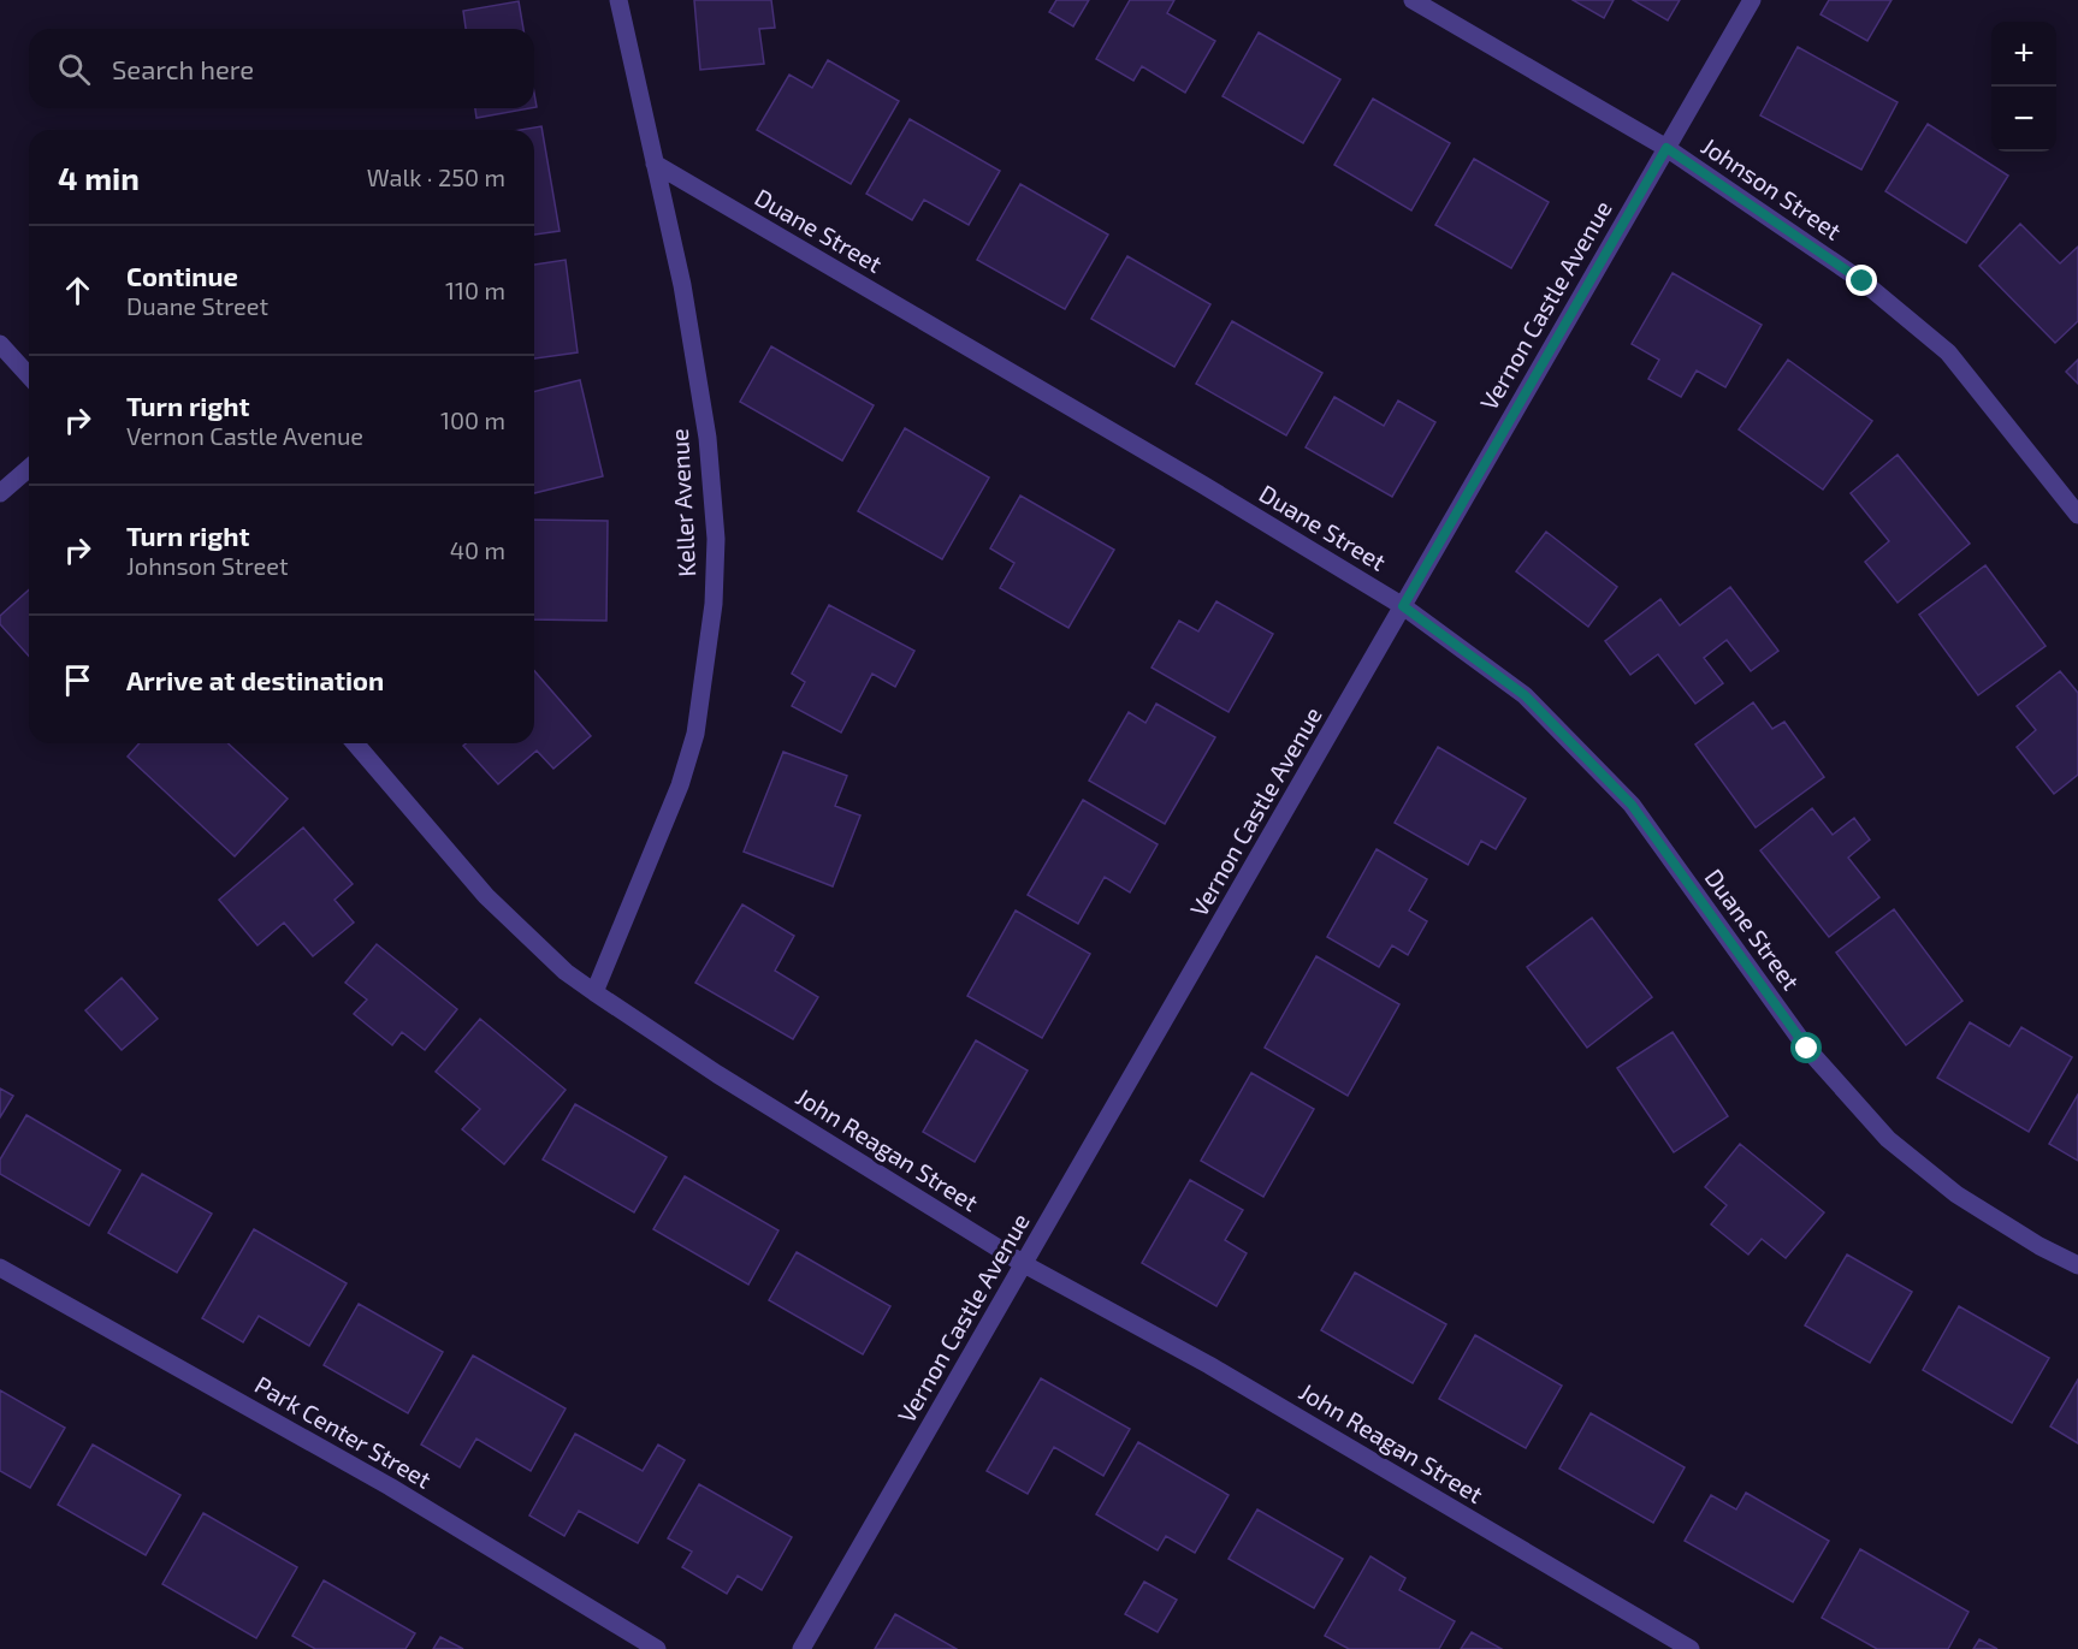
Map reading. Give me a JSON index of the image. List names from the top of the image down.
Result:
{
  "streets": {
    "street": [
      "Johnson Street",
      "Duane Street",
      "Vernon Castle Avenue",
      "Keller Avenue",
      "John Reagan Street",
      "Park Center Street"
    ]
  },
  "crossings": [
    ["Johnson Street", "Vernon Castle Avenue"],
    ["Duane Street", "Vernon Castle Avenue"],
    ["Duane Street", "Keller Avenue"],
    ["Vernon Castle Avenue", "John Reagan Street"],
    ["Keller Avenue", "John Reagan Street"]
  ],
  "page": {
    "map_buttons": ["+", "−"],
    "search": "Search here",
    "heading": ["4 min", "Walk · 250 m"],
    "list": [
      ["Continue", "Duane Street", "110 m"],
      ["Turn right", "Vernon Castle Avenue", "100 m"],
      ["Turn right", "Johnson Street", "40 m"],
      "Arrive at destination"
    ]
  }
}
